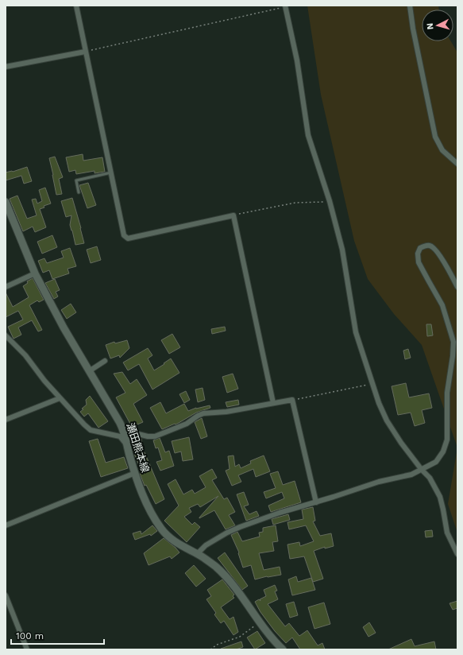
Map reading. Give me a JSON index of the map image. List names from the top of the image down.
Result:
{
  "streets": {
    "main road": ["瀬田熊本線"]
  },
  "scale_bar": "100 m",
  "north": "left"
}
